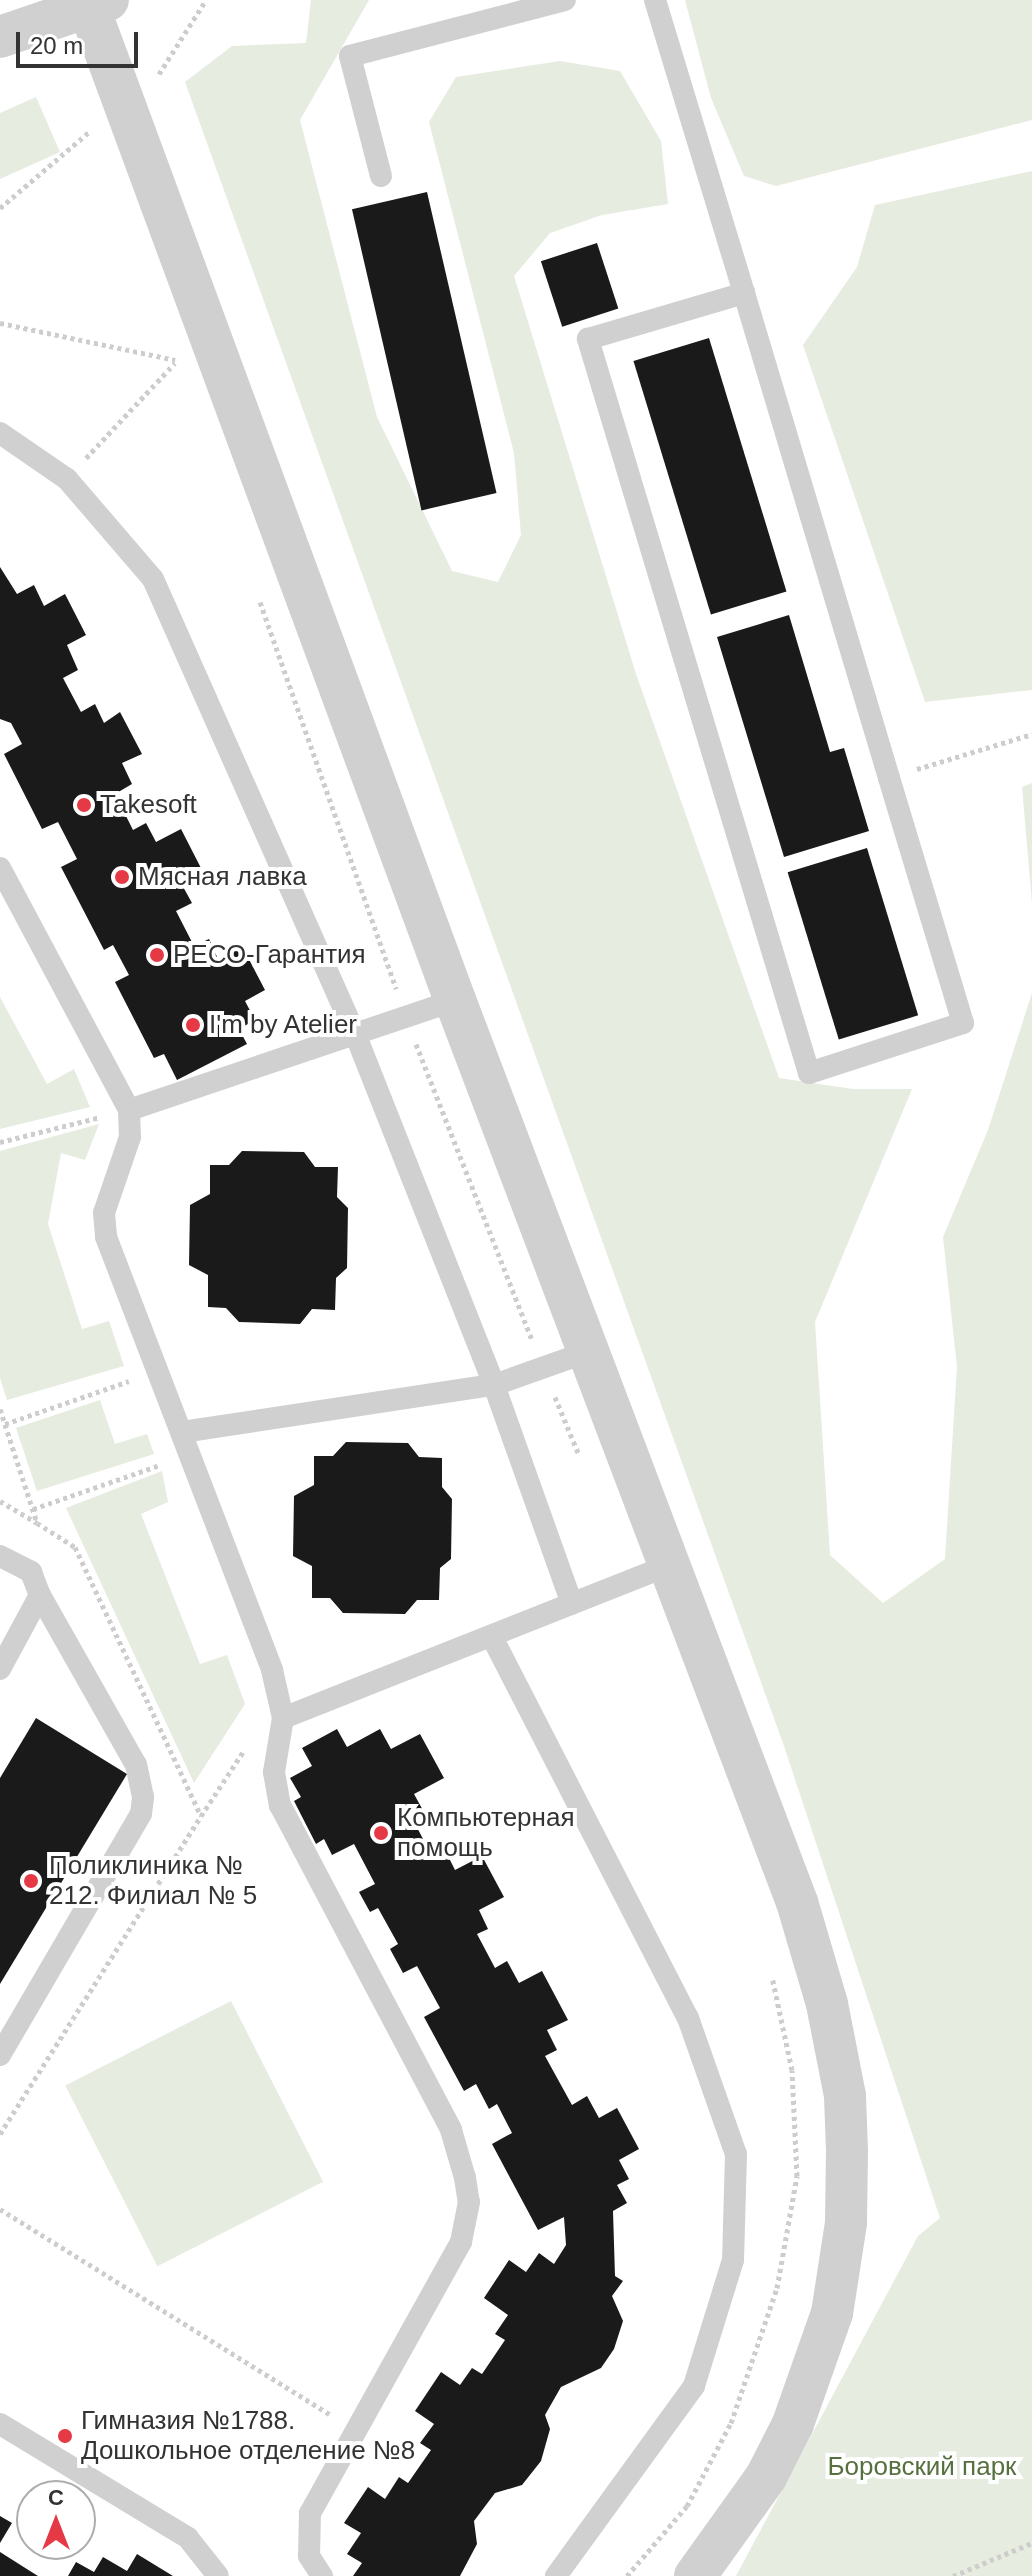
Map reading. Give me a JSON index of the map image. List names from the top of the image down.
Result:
{
  "parks": ["Боровский парк"],
  "places": [
    "Takesoft",
    "Мясная лавка",
    "РЕСО-Гарантия",
    "I'm by Atelier",
    "Компьютерная помощь",
    "Поликлиника № 212. Филиал № 5",
    "Гимназия №1788. Дошкольное отделение №8"
  ],
  "scale_bar": "20 m",
  "north": "top"
}
